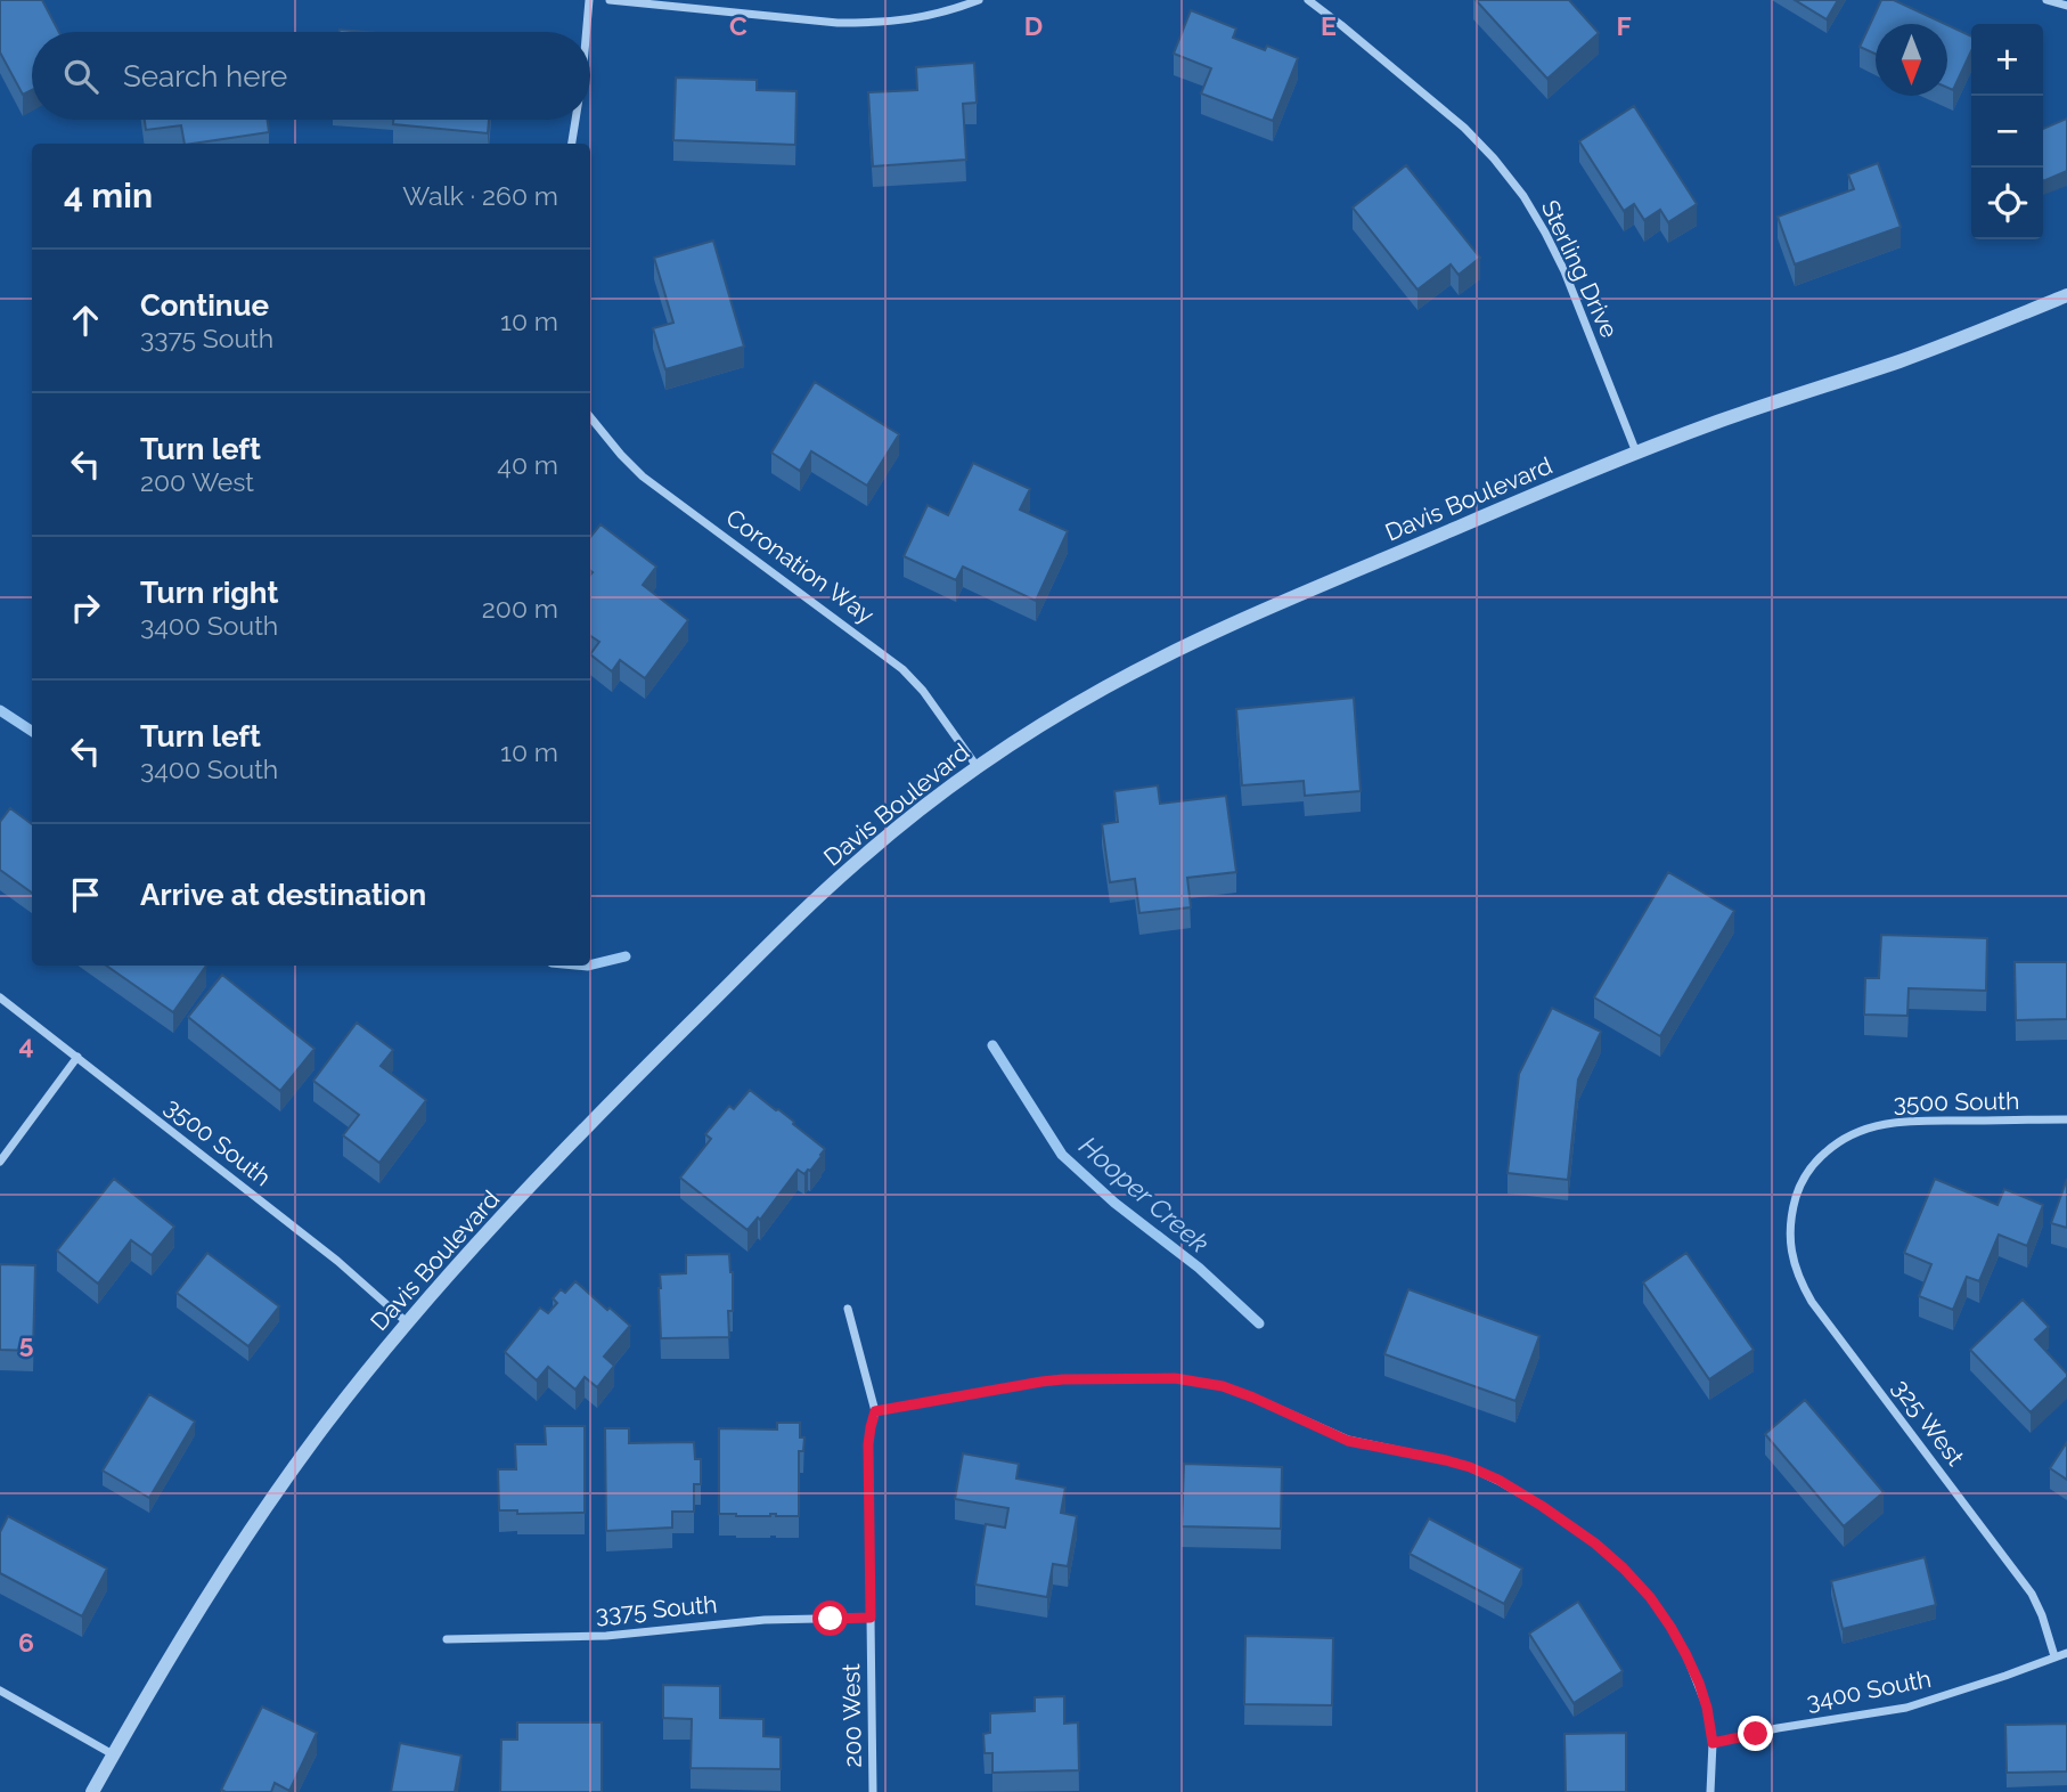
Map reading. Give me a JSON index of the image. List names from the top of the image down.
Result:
{
  "streets": {
    "street": [
      "Sterling Drive",
      "Davis Boulevard",
      "Coronation Way",
      "3500 South",
      "325 West",
      "3375 South",
      "3400 South",
      "200 West"
    ]
  },
  "crossings": [
    ["Sterling Drive", "Davis Boulevard"],
    ["Davis Boulevard", "Coronation Way"],
    ["Davis Boulevard", "3500 South"],
    ["3500 South", "325 West"],
    ["325 West", "3400 South"],
    ["3375 South", "200 West"]
  ],
  "water": ["Hooper Creek"],
  "north": "bottom",
  "page": {
    "map_buttons": ["+", "−"],
    "search": "Search here",
    "heading": ["4 min", "Walk · 260 m"],
    "list": [
      ["Continue", "3375 South", "10 m"],
      ["Turn left", "200 West", "40 m"],
      ["Turn right", "3400 South", "200 m"],
      ["Turn left", "3400 South", "10 m"],
      "Arrive at destination"
    ]
  },
  "grid": {
    "columns": [
      "C",
      "D",
      "E",
      "F"
    ],
    "rows": ["4", "5", "6"]
  }
}
